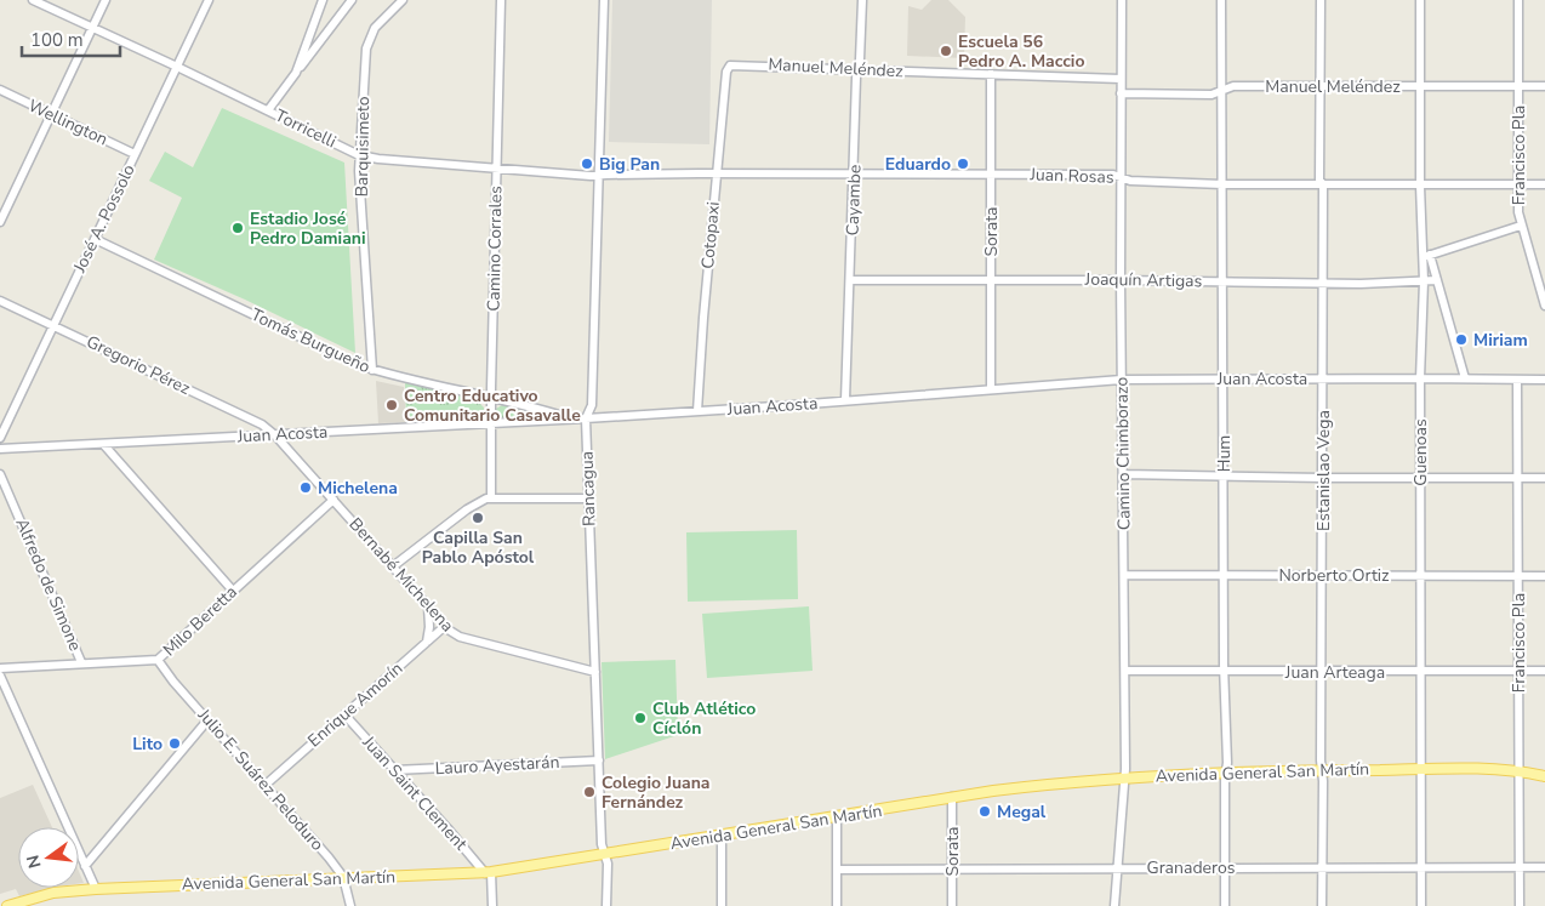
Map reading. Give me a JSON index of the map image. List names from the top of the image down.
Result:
{
  "streets": {
    "main road": ["Avenida General San Martín"],
    "street": [
      "Manuel Meléndez",
      "Wellington",
      "Torricelli",
      "Barquisimeto",
      "Francisco Pla",
      "Juan Rosas",
      "Cayambe",
      "José A. Possolo",
      "Sorata",
      "Cotopaxi",
      "Camino Corrales",
      "Joaquín Artigas",
      "Tomás Burgueño",
      "Gregorio Pérez",
      "Juan Acosta",
      "Guenoas",
      "Camino Chimborazo",
      "Hum",
      "Estanislao Vega",
      "Rancagua",
      "Bernabé Michelena",
      "Norberto Ortiz",
      "Alfredo de Simone",
      "Milo Beretta",
      "Juan Arteaga",
      "Enrique Amorín",
      "Lauro Ayestarán",
      "Julio E. Suárez Peloduro",
      "Juan Saint Clement",
      "Granaderos"
    ]
  },
  "crossings": [
    ["Manuel Meléndez", "Francisco Pla"],
    ["Manuel Meléndez", "Cayambe"],
    ["Manuel Meléndez", "Sorata"],
    ["Manuel Meléndez", "Cotopaxi"],
    ["Manuel Meléndez", "Guenoas"],
    ["Manuel Meléndez", "Camino Chimborazo"],
    ["Manuel Meléndez", "Hum"],
    ["Manuel Meléndez", "Estanislao Vega"],
    ["Wellington", "José A. Possolo"],
    ["Torricelli", "Barquisimeto"],
    ["Torricelli", "Juan Rosas"],
    ["Torricelli", "José A. Possolo"],
    ["Torricelli", "Camino Corrales"],
    ["Torricelli", "Rancagua"],
    ["Barquisimeto", "Tomás Burgueño"],
    ["Francisco Pla", "Juan Rosas"],
    ["Francisco Pla", "Juan Acosta"],
    ["Francisco Pla", "Norberto Ortiz"],
    ["Francisco Pla", "Juan Arteaga"],
    ["Francisco Pla", "Avenida General San Martín"],
    ["Francisco Pla", "Granaderos"],
    ["Juan Rosas", "Cayambe"],
    ["Juan Rosas", "Sorata"],
    ["Juan Rosas", "Cotopaxi"],
    ["Juan Rosas", "Guenoas"],
    ["Juan Rosas", "Camino Chimborazo"],
    ["Juan Rosas", "Hum"],
    ["Juan Rosas", "Estanislao Vega"],
    ["Juan Rosas", "Rancagua"],
    ["Cayambe", "Joaquín Artigas"],
    ["Cayambe", "Juan Acosta"],
    ["José A. Possolo", "Tomás Burgueño"],
    ["José A. Possolo", "Gregorio Pérez"],
    ["Sorata", "Joaquín Artigas"],
    ["Sorata", "Juan Acosta"],
    ["Sorata", "Avenida General San Martín"],
    ["Sorata", "Granaderos"],
    ["Cotopaxi", "Juan Acosta"],
    ["Camino Corrales", "Tomás Burgueño"],
    ["Camino Corrales", "Juan Acosta"],
    ["Joaquín Artigas", "Guenoas"],
    ["Joaquín Artigas", "Camino Chimborazo"],
    ["Joaquín Artigas", "Hum"],
    ["Joaquín Artigas", "Estanislao Vega"],
    ["Tomás Burgueño", "Juan Acosta"],
    ["Gregorio Pérez", "Juan Acosta"],
    ["Gregorio Pérez", "Bernabé Michelena"],
    ["Juan Acosta", "Guenoas"],
    ["Juan Acosta", "Camino Chimborazo"],
    ["Juan Acosta", "Hum"],
    ["Juan Acosta", "Estanislao Vega"],
    ["Juan Acosta", "Rancagua"],
    ["Juan Acosta", "Bernabé Michelena"],
    ["Guenoas", "Norberto Ortiz"],
    ["Guenoas", "Juan Arteaga"],
    ["Guenoas", "Avenida General San Martín"],
    ["Guenoas", "Granaderos"],
    ["Camino Chimborazo", "Norberto Ortiz"],
    ["Camino Chimborazo", "Juan Arteaga"],
    ["Camino Chimborazo", "Avenida General San Martín"],
    ["Camino Chimborazo", "Granaderos"],
    ["Hum", "Norberto Ortiz"],
    ["Hum", "Juan Arteaga"],
    ["Hum", "Avenida General San Martín"],
    ["Hum", "Granaderos"],
    ["Estanislao Vega", "Norberto Ortiz"],
    ["Estanislao Vega", "Juan Arteaga"],
    ["Estanislao Vega", "Avenida General San Martín"],
    ["Estanislao Vega", "Granaderos"],
    ["Rancagua", "Bernabé Michelena"],
    ["Rancagua", "Lauro Ayestarán"],
    ["Rancagua", "Avenida General San Martín"],
    ["Bernabé Michelena", "Milo Beretta"],
    ["Bernabé Michelena", "Enrique Amorín"],
    ["Alfredo de Simone", "Milo Beretta"],
    ["Milo Beretta", "Julio E. Suárez Peloduro"],
    ["Enrique Amorín", "Julio E. Suárez Peloduro"],
    ["Enrique Amorín", "Juan Saint Clement"],
    ["Lauro Ayestarán", "Juan Saint Clement"],
    ["Avenida General San Martín", "Julio E. Suárez Peloduro"],
    ["Avenida General San Martín", "Juan Saint Clement"]
  ],
  "places": [
    "Escuela 56 Pedro A. Maccio",
    "Big Pan",
    "Eduardo",
    "Estadio José Pedro Damiani",
    "Miriam",
    "Centro Educativo Comunitario Casavalle",
    "Michelena",
    "Capilla San Pablo Apóstol",
    "Club Atlético Cíclón",
    "Lito",
    "Colegio Juana Fernández",
    "Megal"
  ],
  "scale_bar": "100 m",
  "north": "left"
}
